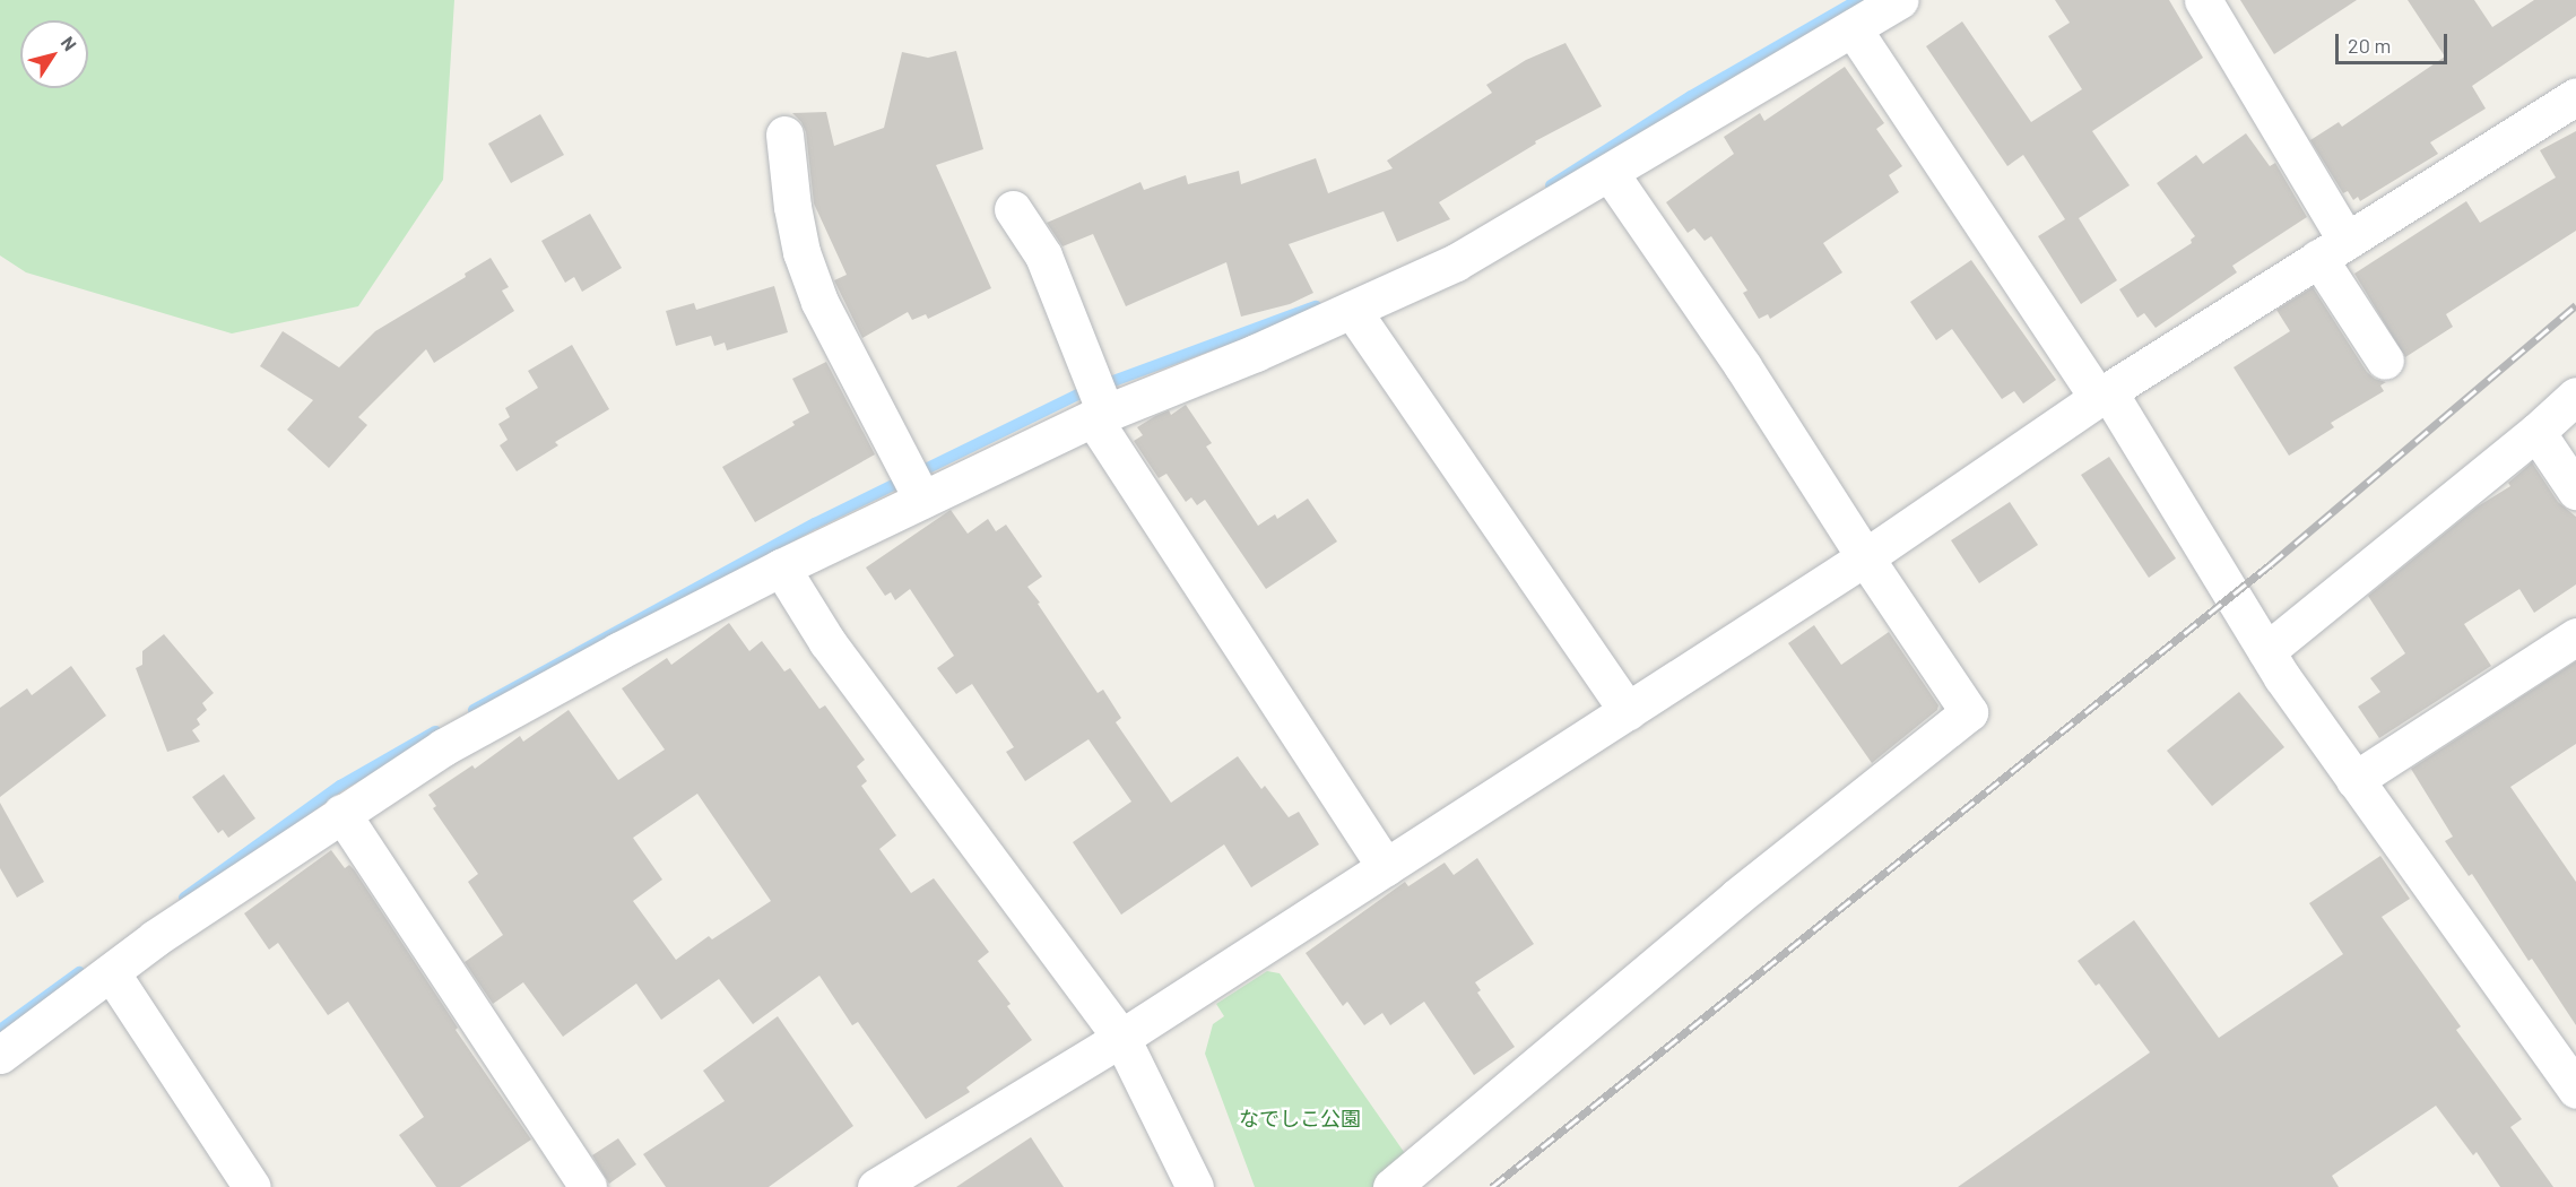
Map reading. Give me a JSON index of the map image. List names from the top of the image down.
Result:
{
  "parks": ["なでしこ公園"],
  "scale_bar": "20 m",
  "north": "top right"
}
